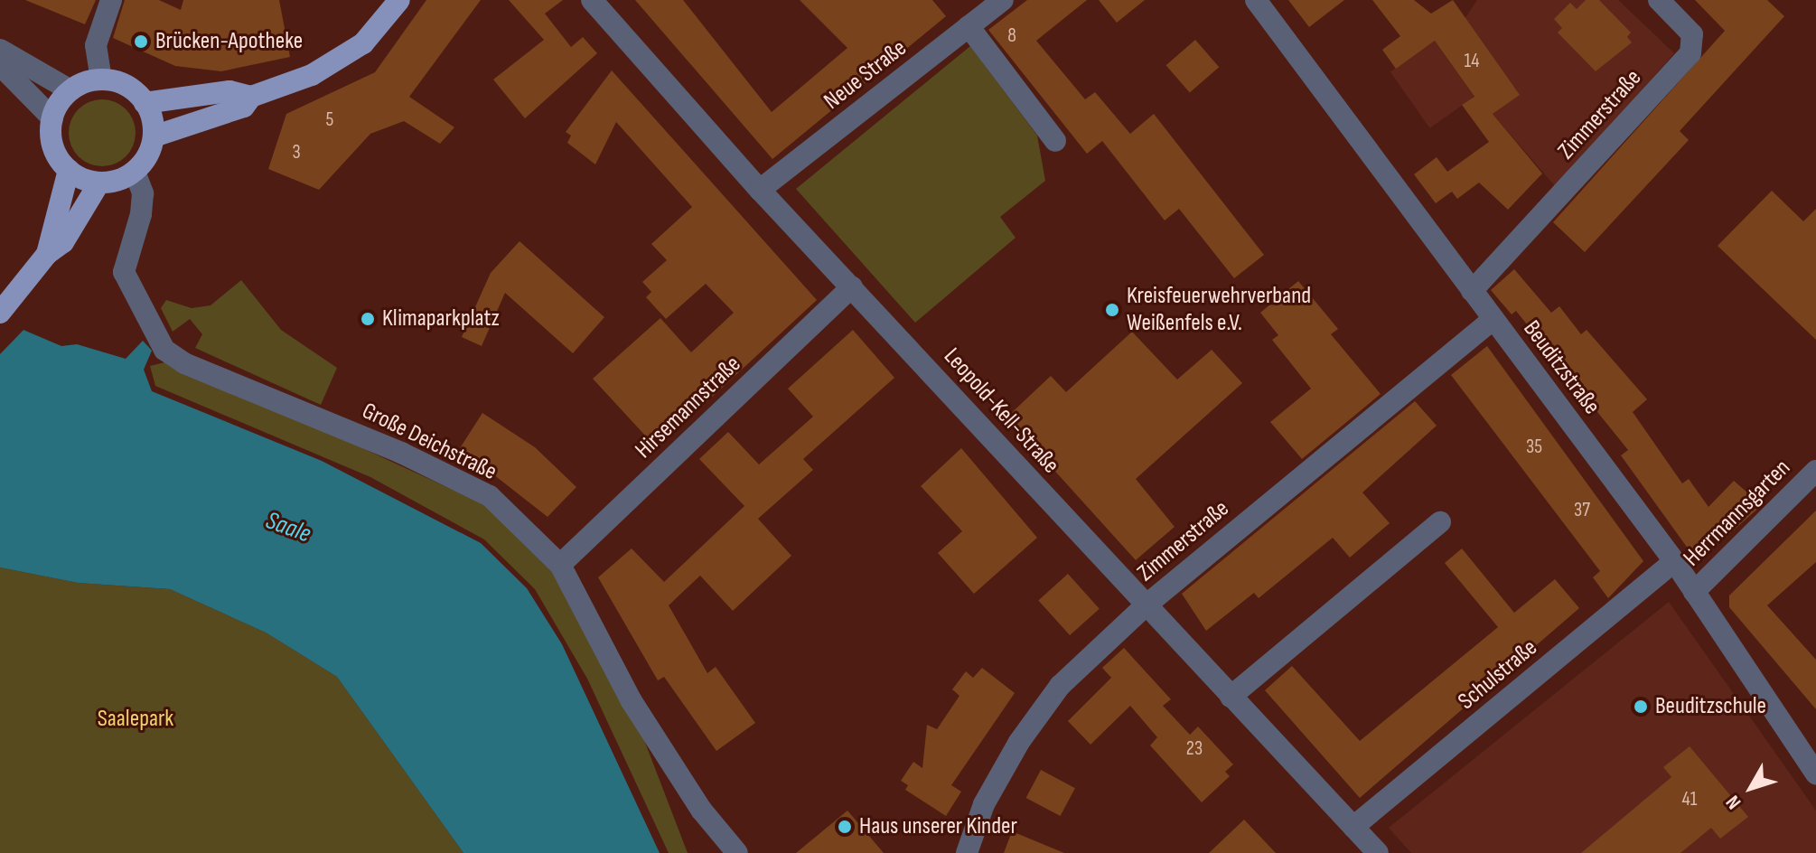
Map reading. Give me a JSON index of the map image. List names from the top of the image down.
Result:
{
  "streets": {
    "street": [
      "Neue Straße",
      "Zimmerstraße",
      "Beuditzstraße",
      "Hirsemannstraße",
      "Leopold-Kell-Straße",
      "Große Deichstraße",
      "Herrmannsgarten",
      "Schulstraße"
    ]
  },
  "crossings": [
    ["Neue Straße", "Leopold-Kell-Straße"],
    ["Zimmerstraße", "Beuditzstraße"],
    ["Zimmerstraße", "Leopold-Kell-Straße"],
    ["Beuditzstraße", "Herrmannsgarten"],
    ["Beuditzstraße", "Schulstraße"],
    ["Hirsemannstraße", "Leopold-Kell-Straße"],
    ["Hirsemannstraße", "Große Deichstraße"],
    ["Leopold-Kell-Straße", "Schulstraße"]
  ],
  "water": ["Saale"],
  "parks": ["Saalepark"],
  "places": [
    "Brücken-Apotheke",
    "Kreisfeuerwehrverband Weißenfels e.V.",
    "Klimaparkplatz",
    "Beuditzschule",
    "Haus unserer Kinder"
  ],
  "house_numbers": [
    "8",
    "14",
    "5",
    "3",
    "35",
    "37",
    "23",
    "41"
  ],
  "north": "bottom left"
}
